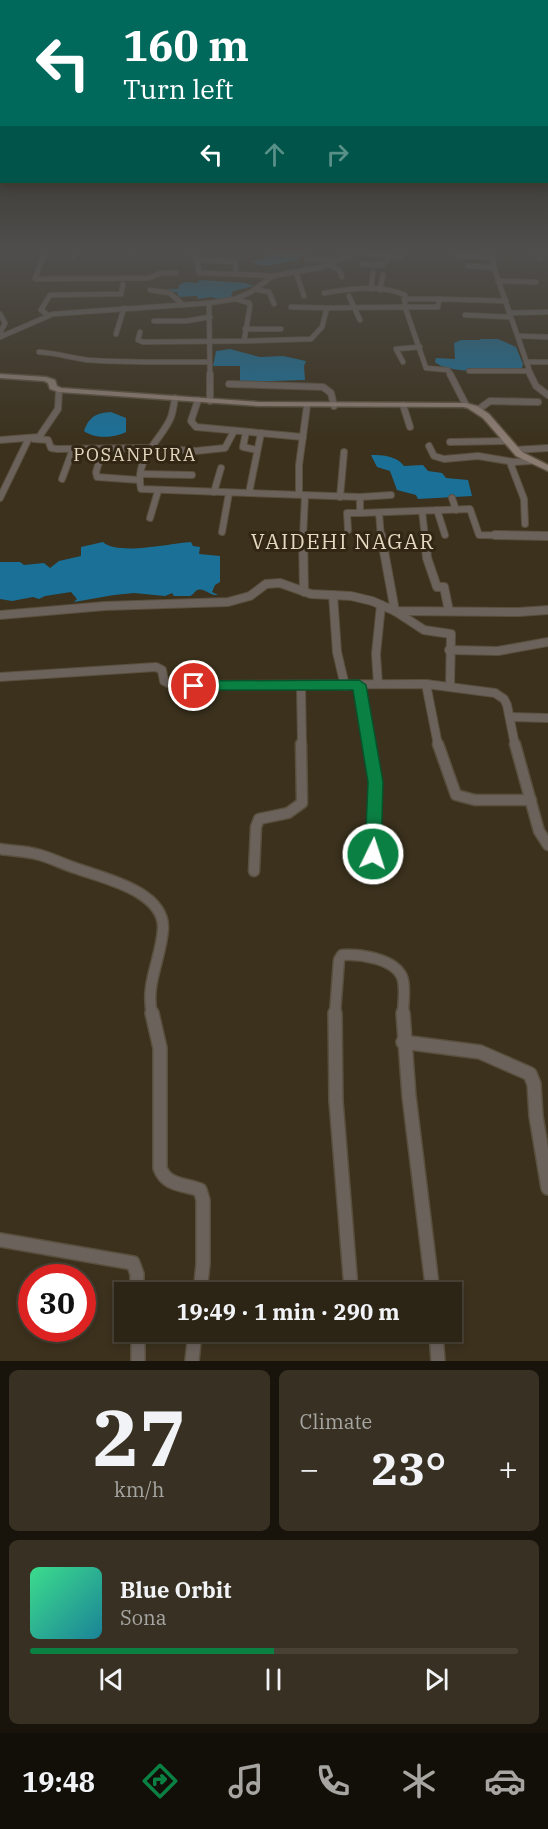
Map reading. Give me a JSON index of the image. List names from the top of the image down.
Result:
{
  "districts": ["POSANPURA", "VAIDEHI NAGAR"],
  "page": {
    "turn": ["160 m", "Turn left"],
    "limit": "30",
    "trip": "19:49 · 1 min · 290 m",
    "tile": [
      ["27", "km/h"],
      "Climate"
    ],
    "heat": ["−", "23°", "+"],
    "song": ["Blue Orbit", "Sona"],
    "tabs": "19:48"
  }
}
